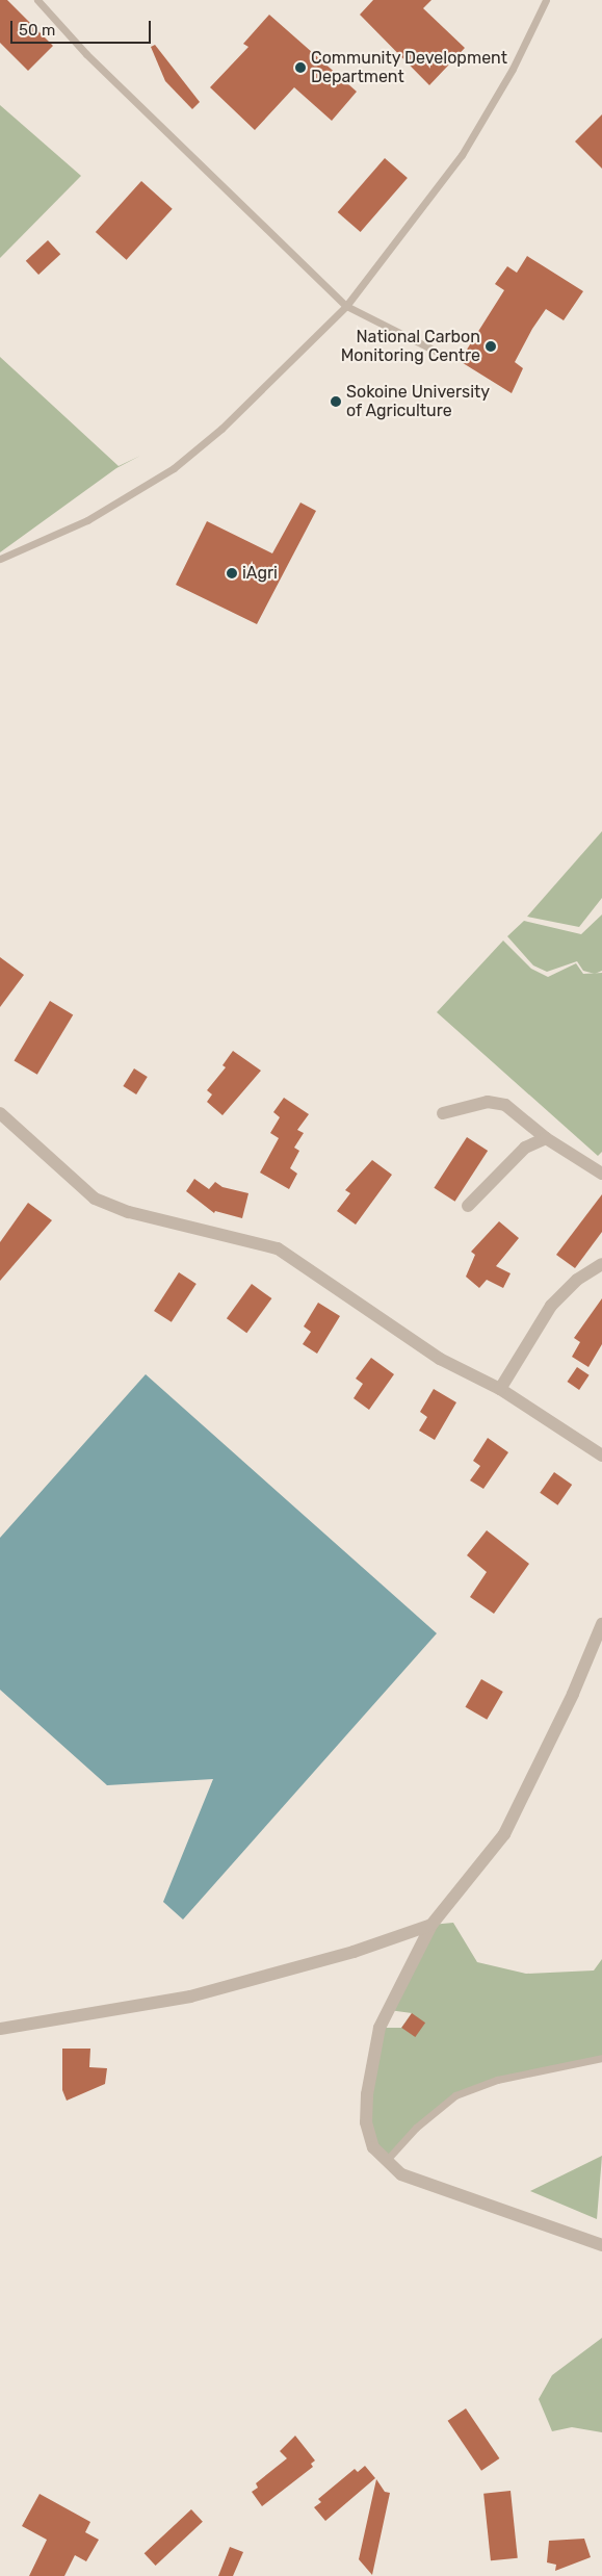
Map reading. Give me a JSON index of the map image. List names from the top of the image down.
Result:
{
  "places": [
    "Community Development Department",
    "National Carbon Monitoring Centre",
    "Sokoine University of Agriculture",
    "iAgri"
  ],
  "scale_bar": "50 m"
}
